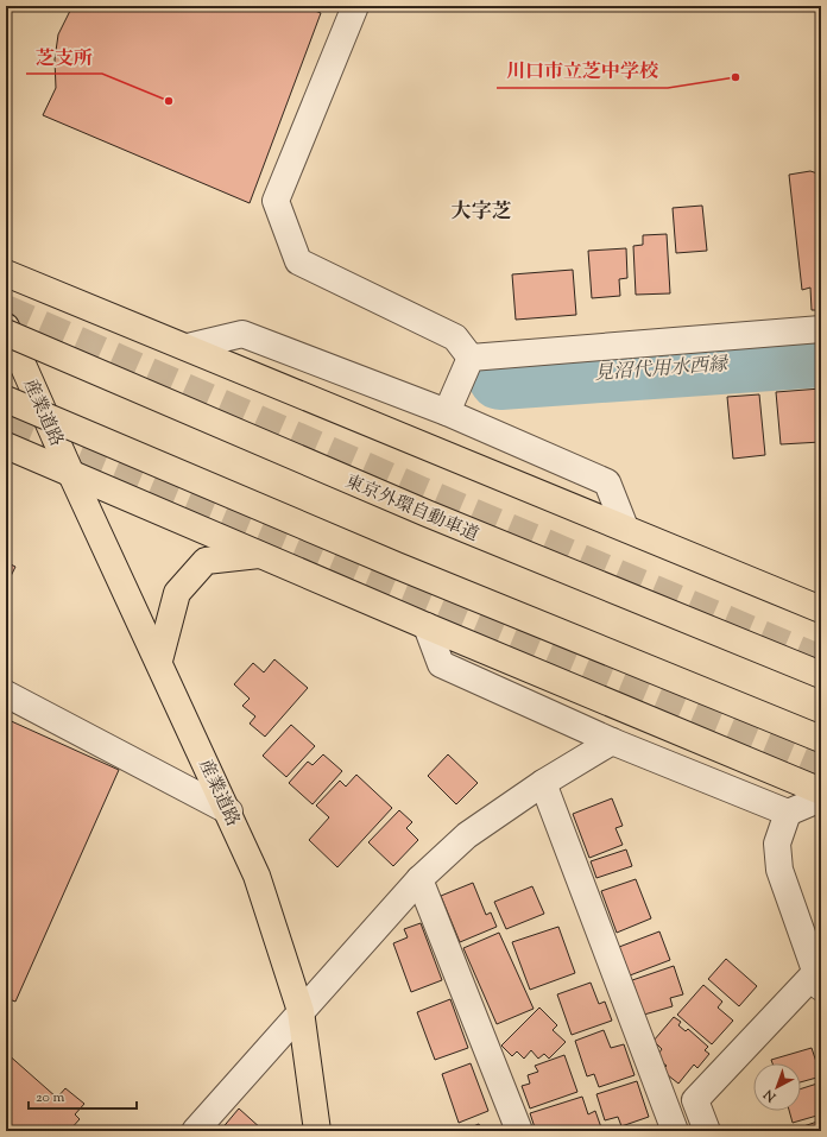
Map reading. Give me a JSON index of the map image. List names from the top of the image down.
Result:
{
  "streets": {
    "main road": ["産業道路", "東京外環自動車道"]
  },
  "districts": ["大字芝"],
  "water": ["見沼代用水西縁"],
  "places": ["川口市立芝中学校", "芝支所"],
  "scale_bar": "20 m",
  "north": "bottom left"
}
